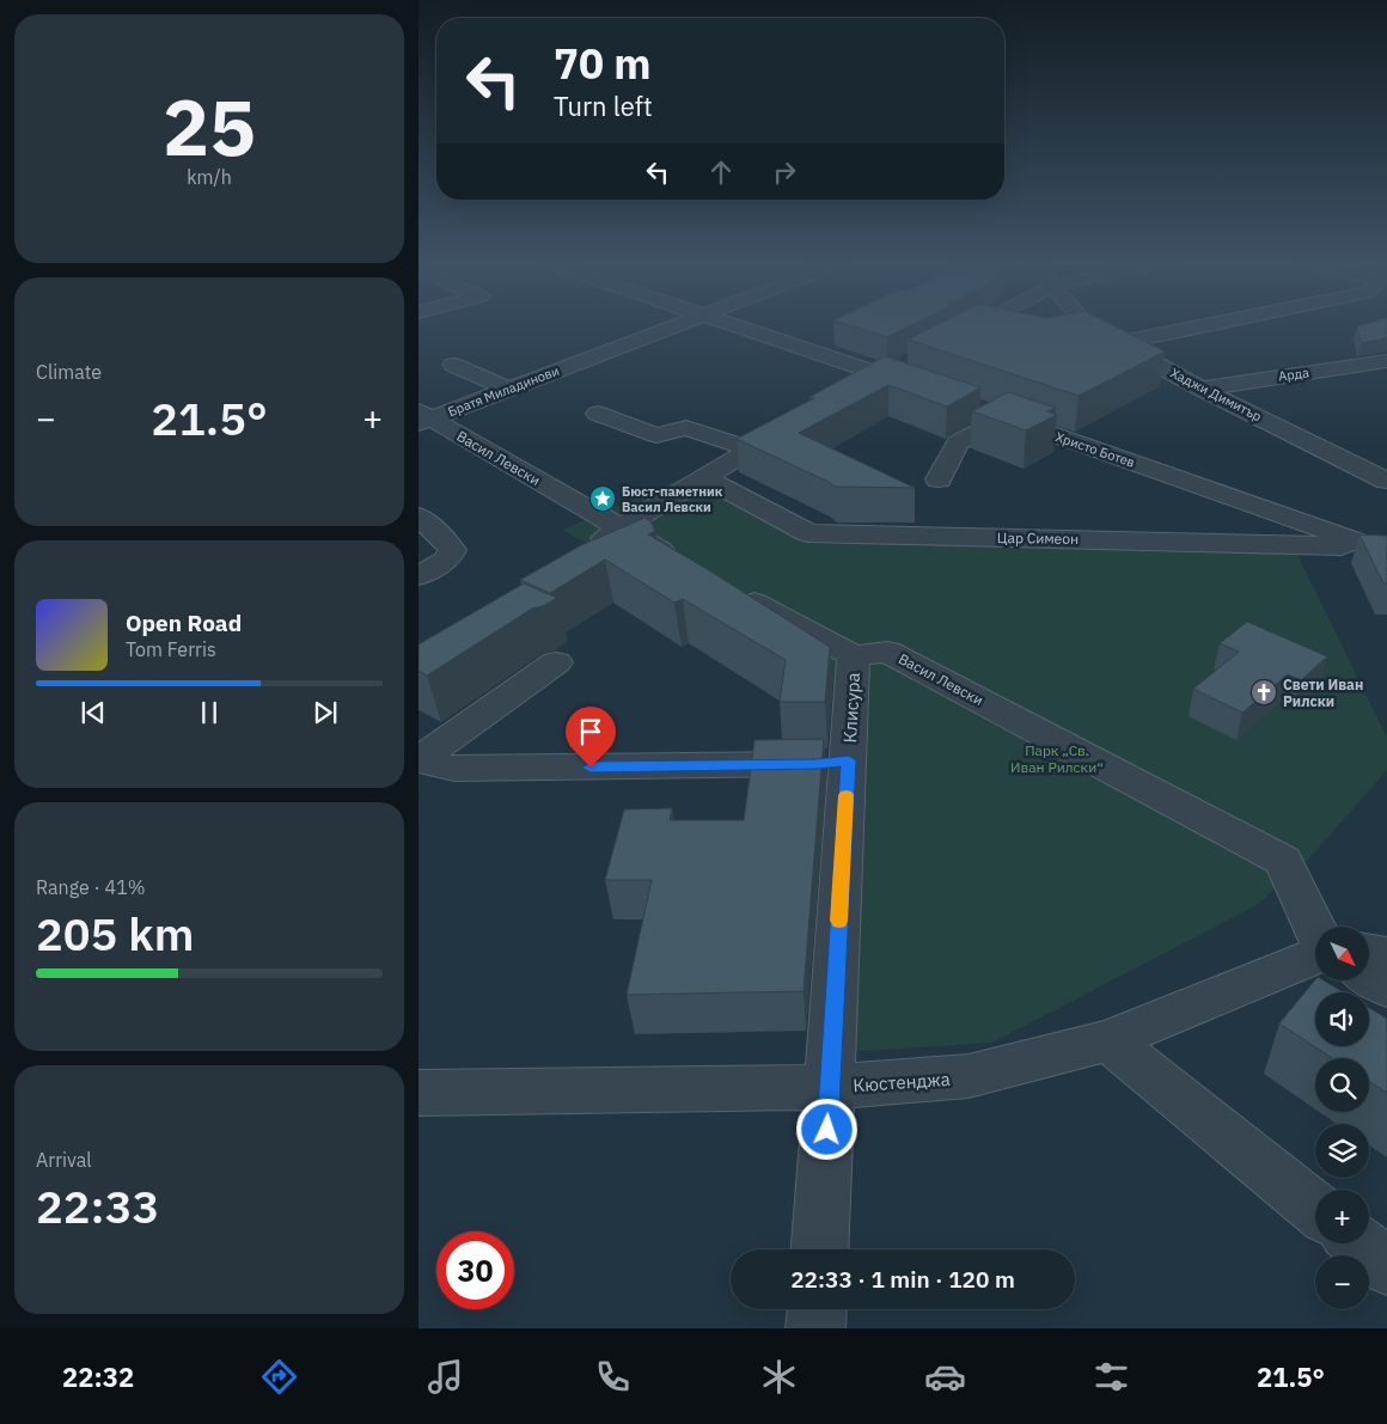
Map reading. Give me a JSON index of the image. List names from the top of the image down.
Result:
{
  "streets": {
    "street": [
      "Арда",
      "Братя Миладинови",
      "Хаджи Димитър",
      "Христо Ботев",
      "Васил Левски",
      "Цар Симеон",
      "Клисура",
      "Кюстенджа"
    ]
  },
  "crossings": [
    ["Арда", "Хаджи Димитър"],
    ["Братя Миладинови", "Васил Левски"],
    ["Христо Ботев", "Цар Симеон"],
    ["Васил Левски", "Клисура"],
    ["Клисура", "Кюстенджа"]
  ],
  "parks": ["Парк „Св. Иван Рилски“"],
  "places": {
    "place": ["Бюст-паметник Васил Левски"],
    "church": ["Свети Иван Рилски"]
  },
  "north": "bottom right",
  "page": {
    "tile": [
      ["25", "km/h"],
      "Climate",
      ["Range · 41%", "205 km"],
      ["Arrival", "22:33"]
    ],
    "turn": ["70 m", "Turn left"],
    "heat": ["−", "21.5°", "+"],
    "song": ["Open Road", "Tom Ferris"],
    "map_buttons": ["+", "−"],
    "limit": "30",
    "trip": "22:33 · 1 min · 120 m",
    "tabs": ["22:32", "21.5°"]
  }
}
